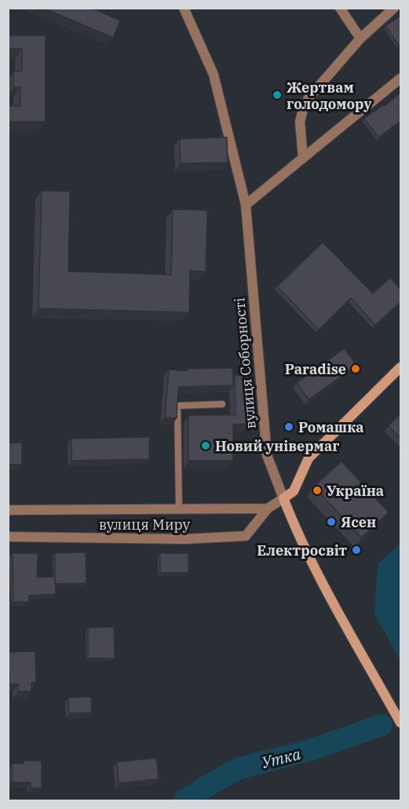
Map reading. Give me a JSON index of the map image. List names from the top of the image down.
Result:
{
  "streets": {
    "main road": ["вулиця Соборності", "вулиця Миру"]
  },
  "crossings": [
    ["вулиця Соборності", "вулиця Миру"]
  ],
  "water": ["Утка"],
  "places": [
    "Жертвам голодомору",
    "Paradise",
    "Ромашка",
    "Новий універмаг",
    "Україна",
    "Ясен",
    "Електросвіт"
  ]
}
